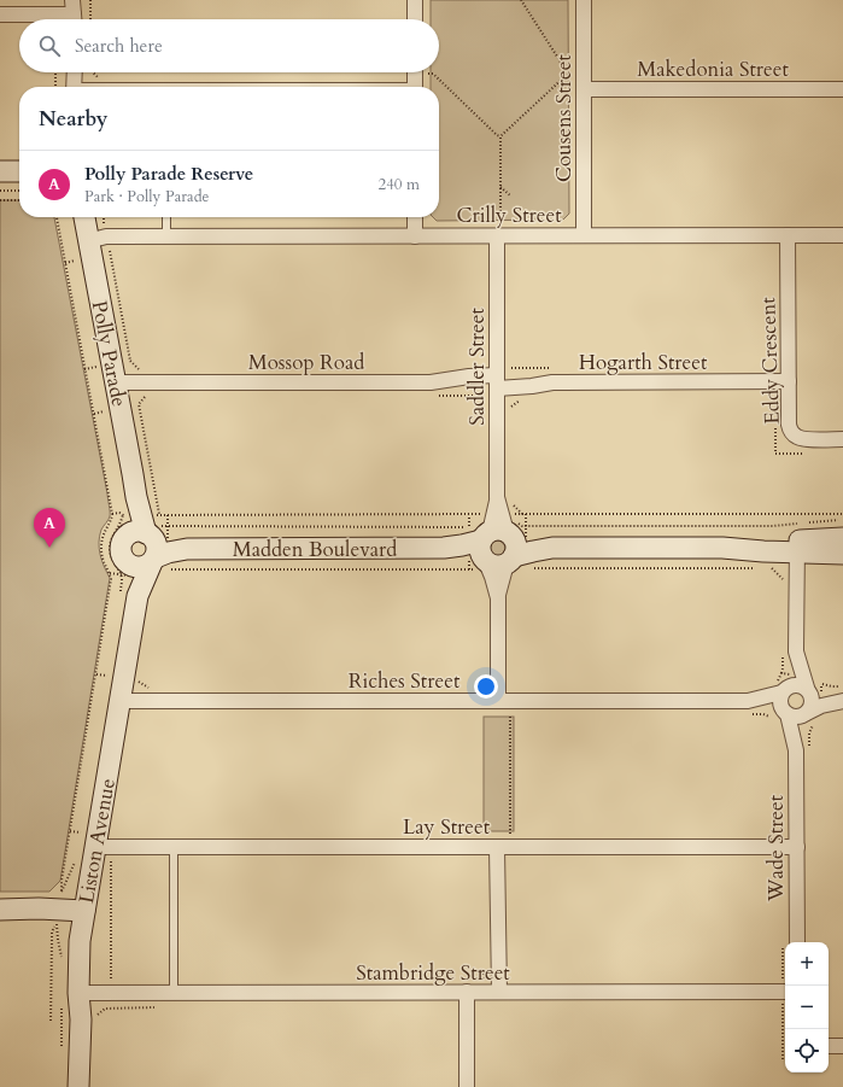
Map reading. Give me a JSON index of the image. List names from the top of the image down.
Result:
{
  "streets": {
    "street": [
      "Makedonia Street",
      "Cousens Street",
      "Crilly Street",
      "Polly Parade",
      "Eddy Crescent",
      "Mossop Road",
      "Hogarth Street",
      "Saddler Street",
      "Madden Boulevard",
      "Riches Street",
      "Lay Street",
      "Liston Avenue",
      "Wade Street",
      "Stambridge Street"
    ]
  },
  "crossings": [
    ["Makedonia Street", "Cousens Street"],
    ["Cousens Street", "Crilly Street"],
    ["Crilly Street", "Polly Parade"],
    ["Crilly Street", "Eddy Crescent"],
    ["Crilly Street", "Saddler Street"],
    ["Polly Parade", "Mossop Road"],
    ["Polly Parade", "Madden Boulevard"],
    ["Polly Parade", "Liston Avenue"],
    ["Eddy Crescent", "Hogarth Street"],
    ["Mossop Road", "Hogarth Street"],
    ["Mossop Road", "Saddler Street"],
    ["Hogarth Street", "Saddler Street"],
    ["Saddler Street", "Madden Boulevard"],
    ["Saddler Street", "Riches Street"],
    ["Madden Boulevard", "Liston Avenue"],
    ["Riches Street", "Liston Avenue"],
    ["Riches Street", "Wade Street"],
    ["Lay Street", "Liston Avenue"],
    ["Lay Street", "Wade Street"],
    ["Liston Avenue", "Stambridge Street"]
  ],
  "page": {
    "search": "Search here",
    "heading": "Nearby",
    "list": [
      {
        "mark": "A",
        "name": "Polly Parade Reserve",
        "note": "Park · Polly Parade",
        "value": "240 m"
      }
    ],
    "pins": "A",
    "map_buttons": ["+", "−"]
  }
}
